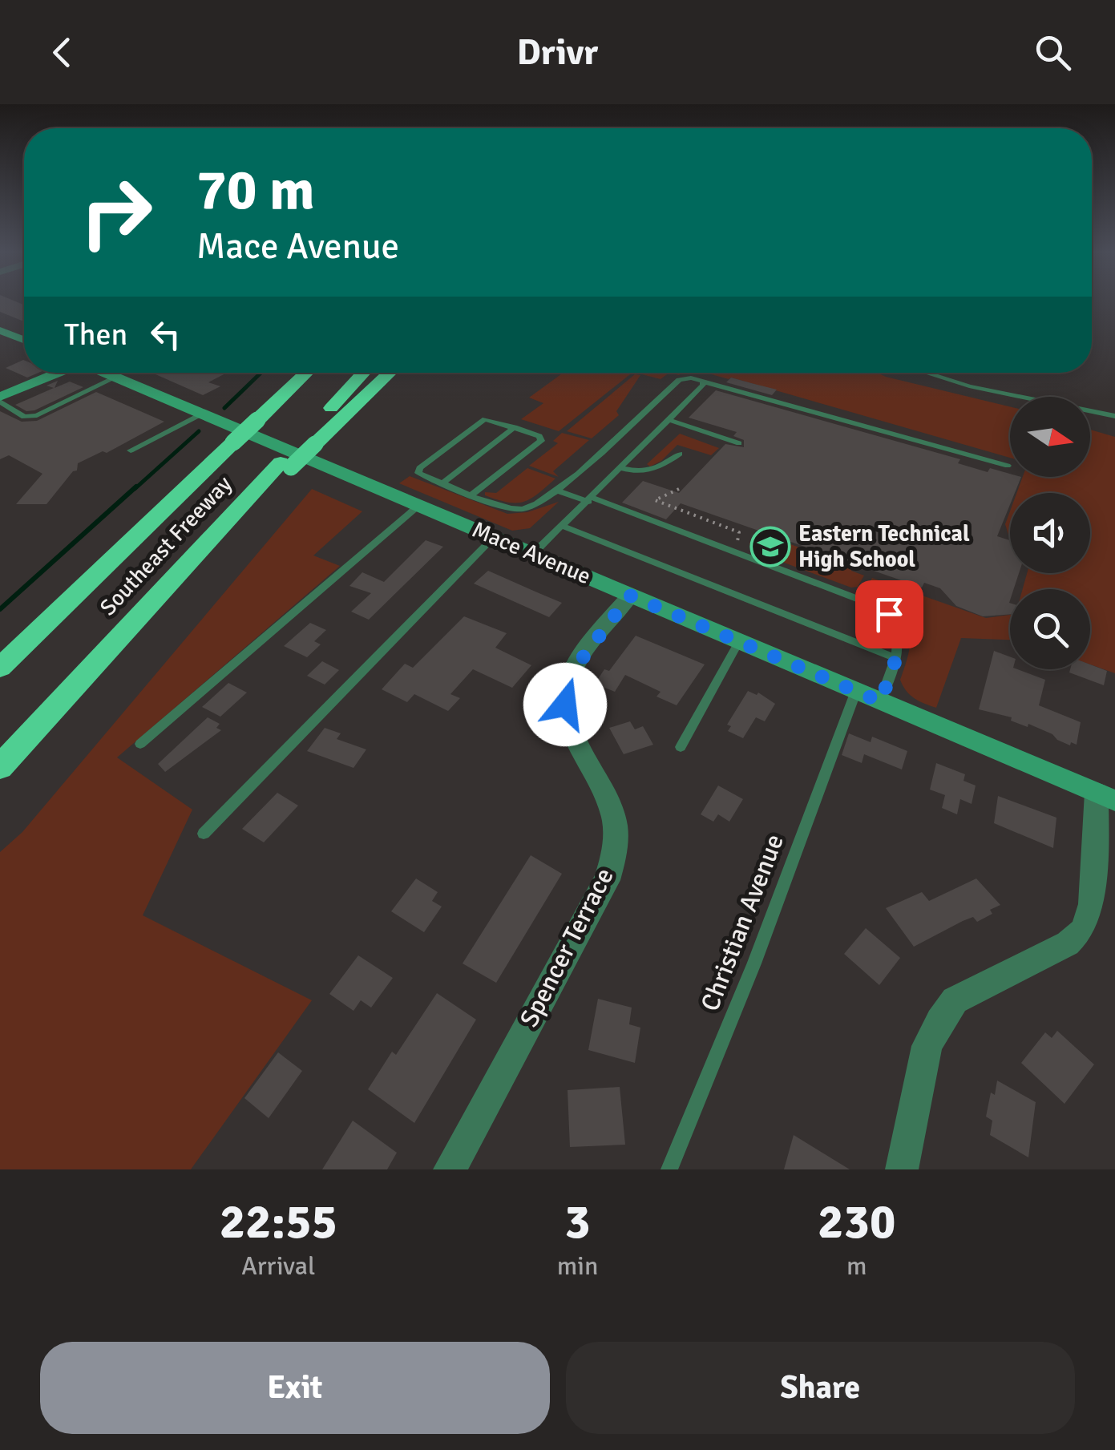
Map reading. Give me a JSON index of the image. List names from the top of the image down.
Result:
{
  "streets": {
    "highway": ["Southeast Freeway"],
    "main road": ["Mace Avenue"],
    "street": ["Spencer Terrace"],
    "lane": ["Christian Avenue"]
  },
  "crossings": [
    ["Mace Avenue", "Christian Avenue"],
    ["Mace Avenue", "Spencer Terrace"]
  ],
  "places": {
    "school or university": ["Eastern Technical High School"]
  },
  "north": "right",
  "page": {
    "header": "Drivr",
    "turn": ["70 m", "Mace Avenue"],
    "then": "Then",
    "eta": [
      "22:55",
      "Arrival",
      "3",
      "min",
      "230",
      "m"
    ],
    "buttons": ["Exit", "Share"]
  }
}
